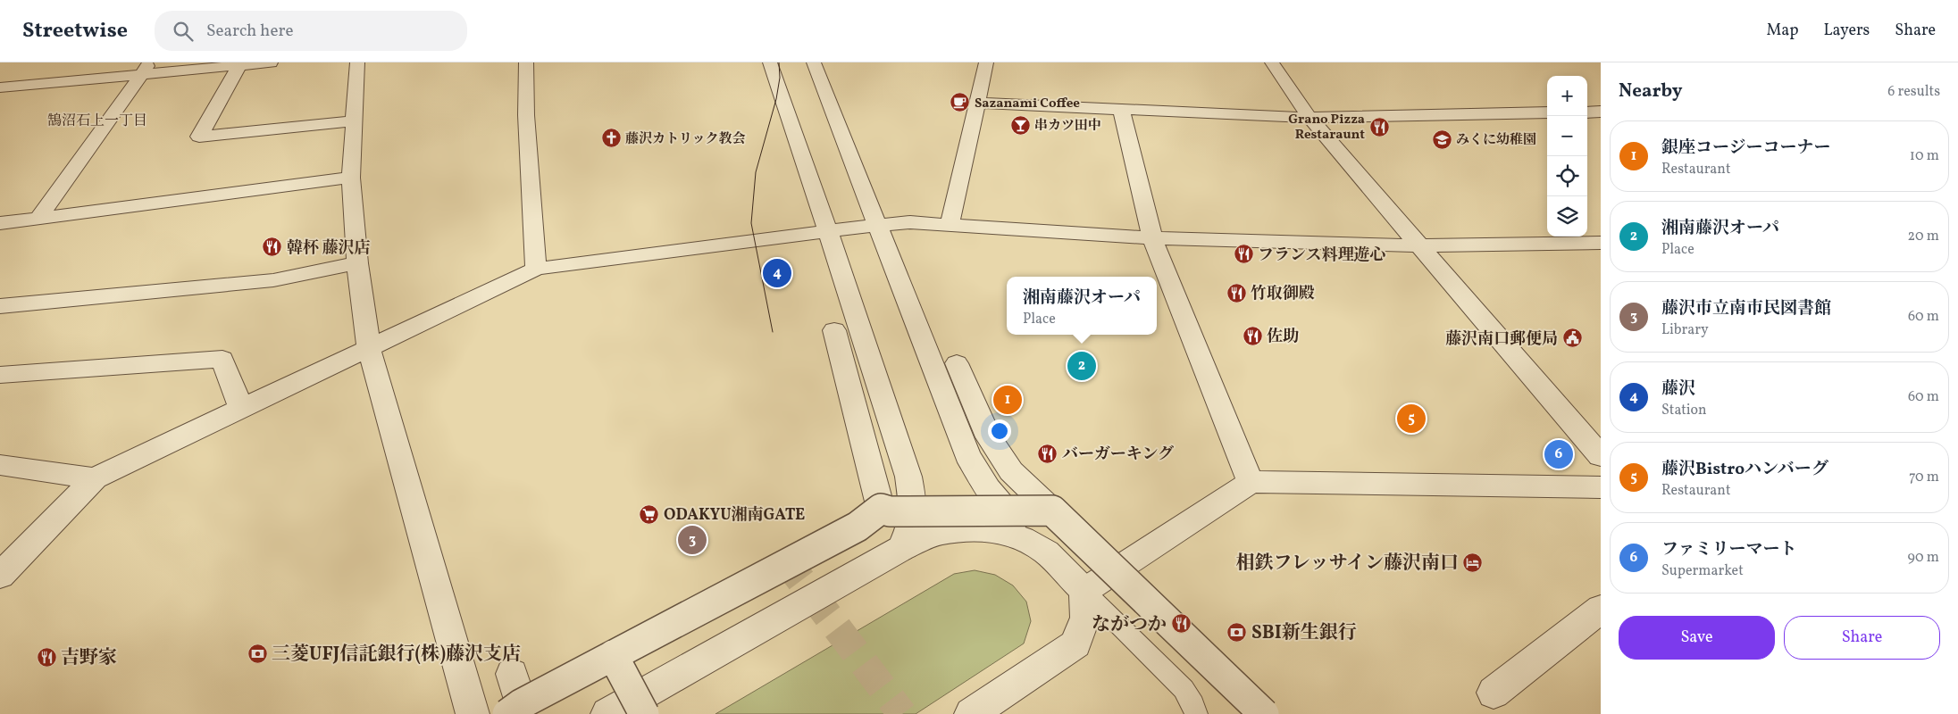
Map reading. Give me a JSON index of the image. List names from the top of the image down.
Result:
{
  "districts": ["鵠沼石上一丁目"],
  "places": {
    "cafe": ["Sazanami Coffee"],
    "bar": ["串カツ田中"],
    "restaurant": [
      "Grano Pizza Restaraunt",
      "韓杯 藤沢店",
      "フランス料理遊心",
      "竹取御殿",
      "佐助",
      "バーガーキング",
      "ながつか",
      "吉野家"
    ],
    "church": ["藤沢カトリック教会"],
    "school or university": ["みくに幼稚園"],
    "public building": ["藤沢南口郵便局"],
    "supermarket": ["ODAKYU湘南GATE"],
    "hotel": ["相鉄フレッサイン藤沢南口"],
    "bank": ["SBI新生銀行", "三菱UFJ信託銀行(株)藤沢支店"]
  },
  "page": {
    "header": "Streetwise",
    "search": "Search here",
    "nav": ["Map", "Layers", "Share"],
    "heading": ["Nearby", "6 results"],
    "map_buttons": ["+", "−"],
    "list": [
      {
        "mark": "1",
        "name": "銀座コージーコーナー",
        "note": "Restaurant",
        "value": "10 m"
      },
      {
        "mark": "2",
        "name": "湘南藤沢オーパ",
        "note": "Place",
        "value": "20 m"
      },
      {
        "mark": "3",
        "name": "藤沢市立南市民図書館",
        "note": "Library",
        "value": "60 m"
      },
      {
        "mark": "4",
        "name": "藤沢",
        "note": "Station",
        "value": "60 m"
      },
      {
        "mark": "5",
        "name": "藤沢Bistroハンバーグ",
        "note": "Restaurant",
        "value": "70 m"
      },
      {
        "mark": "6",
        "name": "ファミリーマート",
        "note": "Supermarket",
        "value": "90 m"
      }
    ],
    "pins": [
      "4",
      "2",
      "1",
      "5",
      "6",
      "3"
    ],
    "popup": ["湘南藤沢オーパ", "Place"],
    "buttons": ["Save", "Share"]
  }
}
